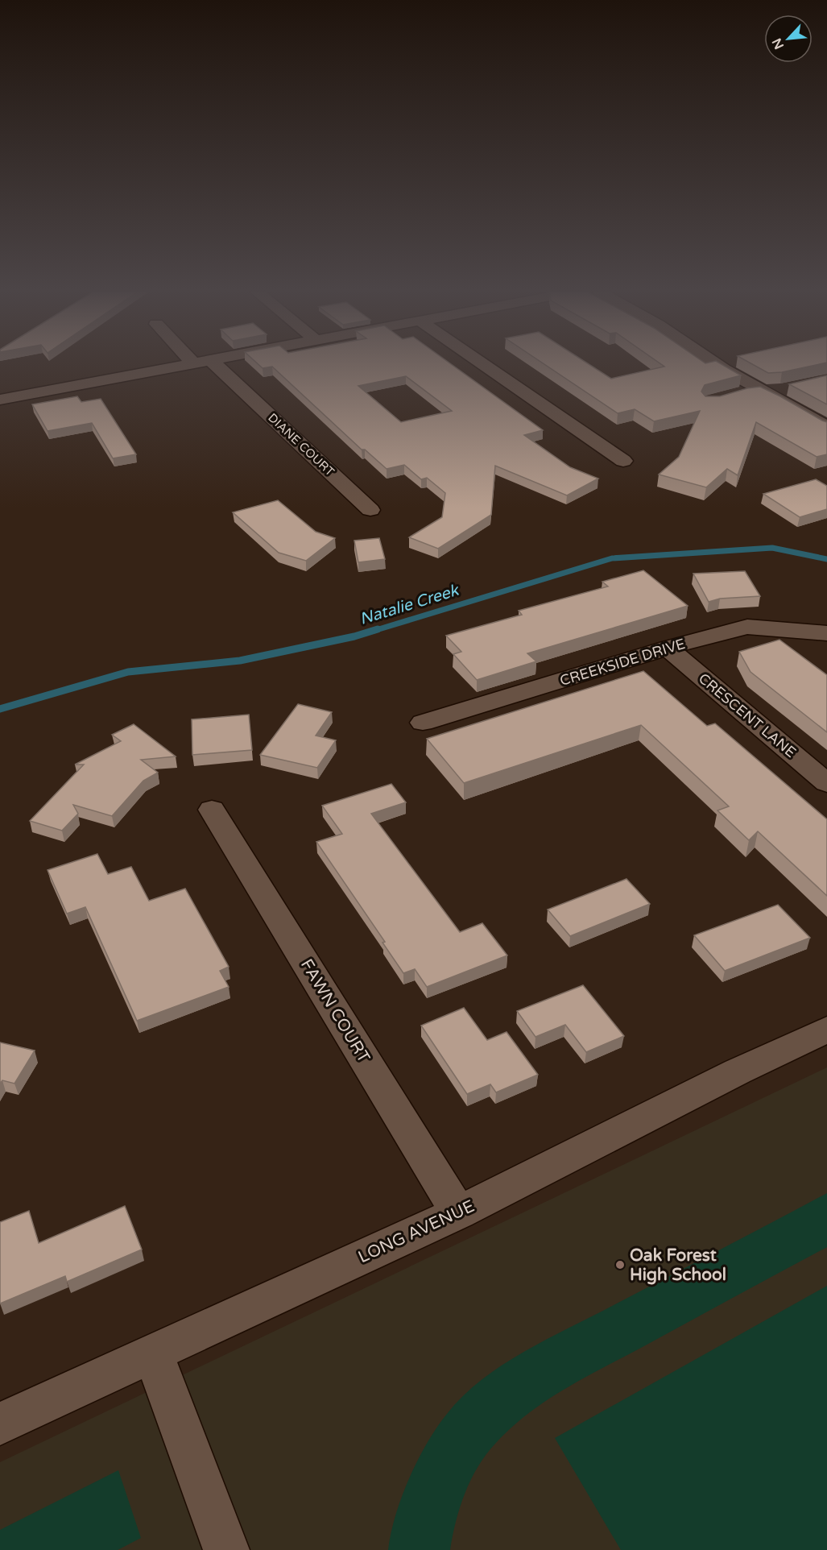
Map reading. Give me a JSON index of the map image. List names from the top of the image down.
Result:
{
  "streets": {
    "street": [
      "DIANE COURT",
      "CREEKSIDE DRIVE",
      "CRESCENT LANE",
      "FAWN COURT",
      "LONG AVENUE"
    ]
  },
  "crossings": [
    ["CREEKSIDE DRIVE", "CRESCENT LANE"],
    ["FAWN COURT", "LONG AVENUE"]
  ],
  "water": ["Natalie Creek"],
  "places": ["Oak Forest High School"],
  "north": "bottom left"
}
